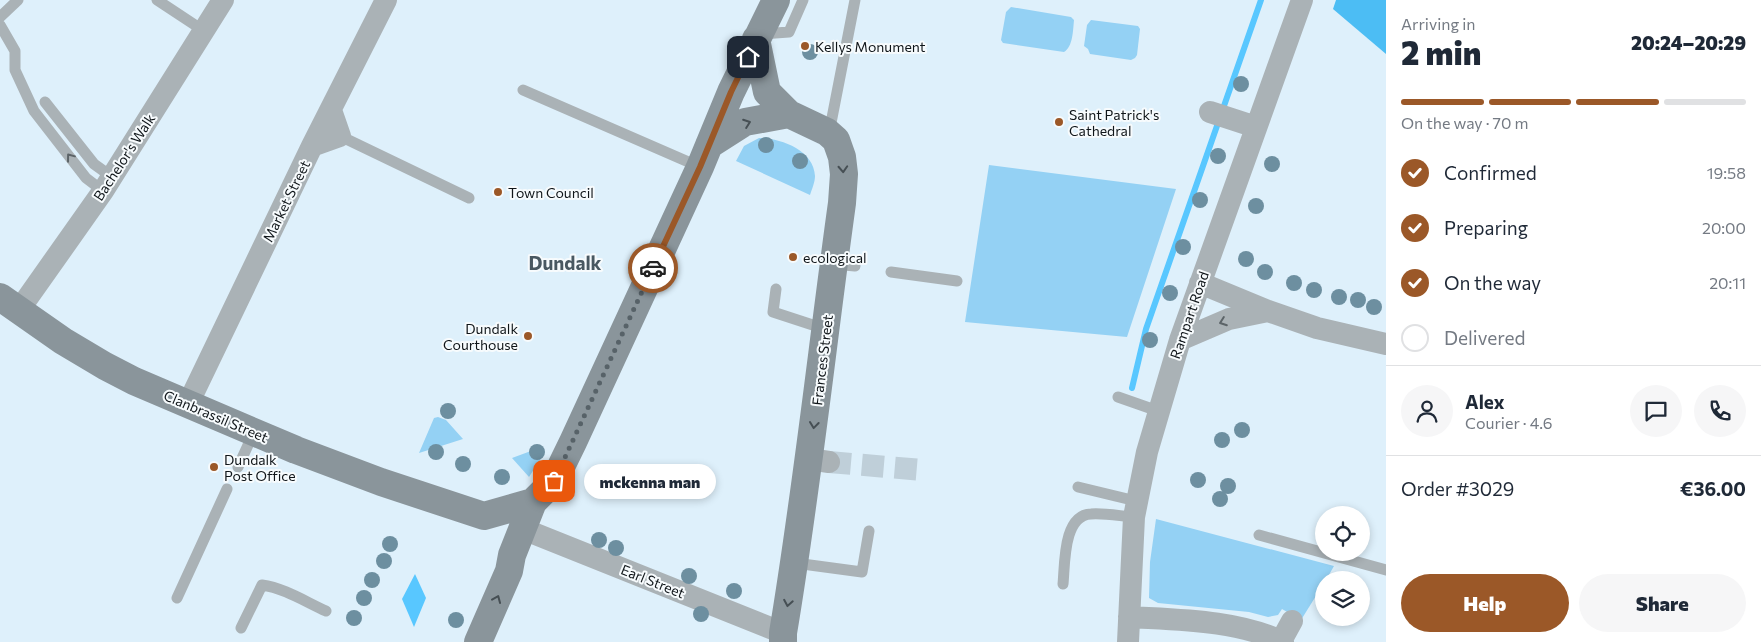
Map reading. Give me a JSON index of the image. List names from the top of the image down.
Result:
{
  "streets": {
    "main road": ["Frances Street", "Clanbrassil Street"],
    "street": [
      "Bachelor's Walk",
      "Market Street",
      "Rampart Road",
      "Earl Street"
    ]
  },
  "crossings": [
    ["Bachelor's Walk", "Clanbrassil Street"],
    ["Market Street", "Clanbrassil Street"],
    ["Frances Street", "Earl Street"]
  ],
  "one_way": ["Frances Street"],
  "districts": ["Dundalk"],
  "places": [
    "Kellys Monument",
    "Saint Patrick's Cathedral",
    "Town Council",
    "ecological",
    "Dundalk Courthouse",
    "Dundalk Post Office",
    "mckenna man"
  ],
  "page": {
    "heading": ["2 min", "Arriving in", "20:24–20:29"],
    "panel": [
      "Alex",
      "Courier · 4.6",
      "Order #3029",
      "€36.00"
    ],
    "bar": "On the way · 70 m",
    "list": [
      ["Confirmed", "19:58"],
      ["Preparing", "20:00"],
      ["On the way", "20:11"],
      "Delivered"
    ],
    "bubble": "mckenna man",
    "buttons": ["Help", "Share"]
  }
}
